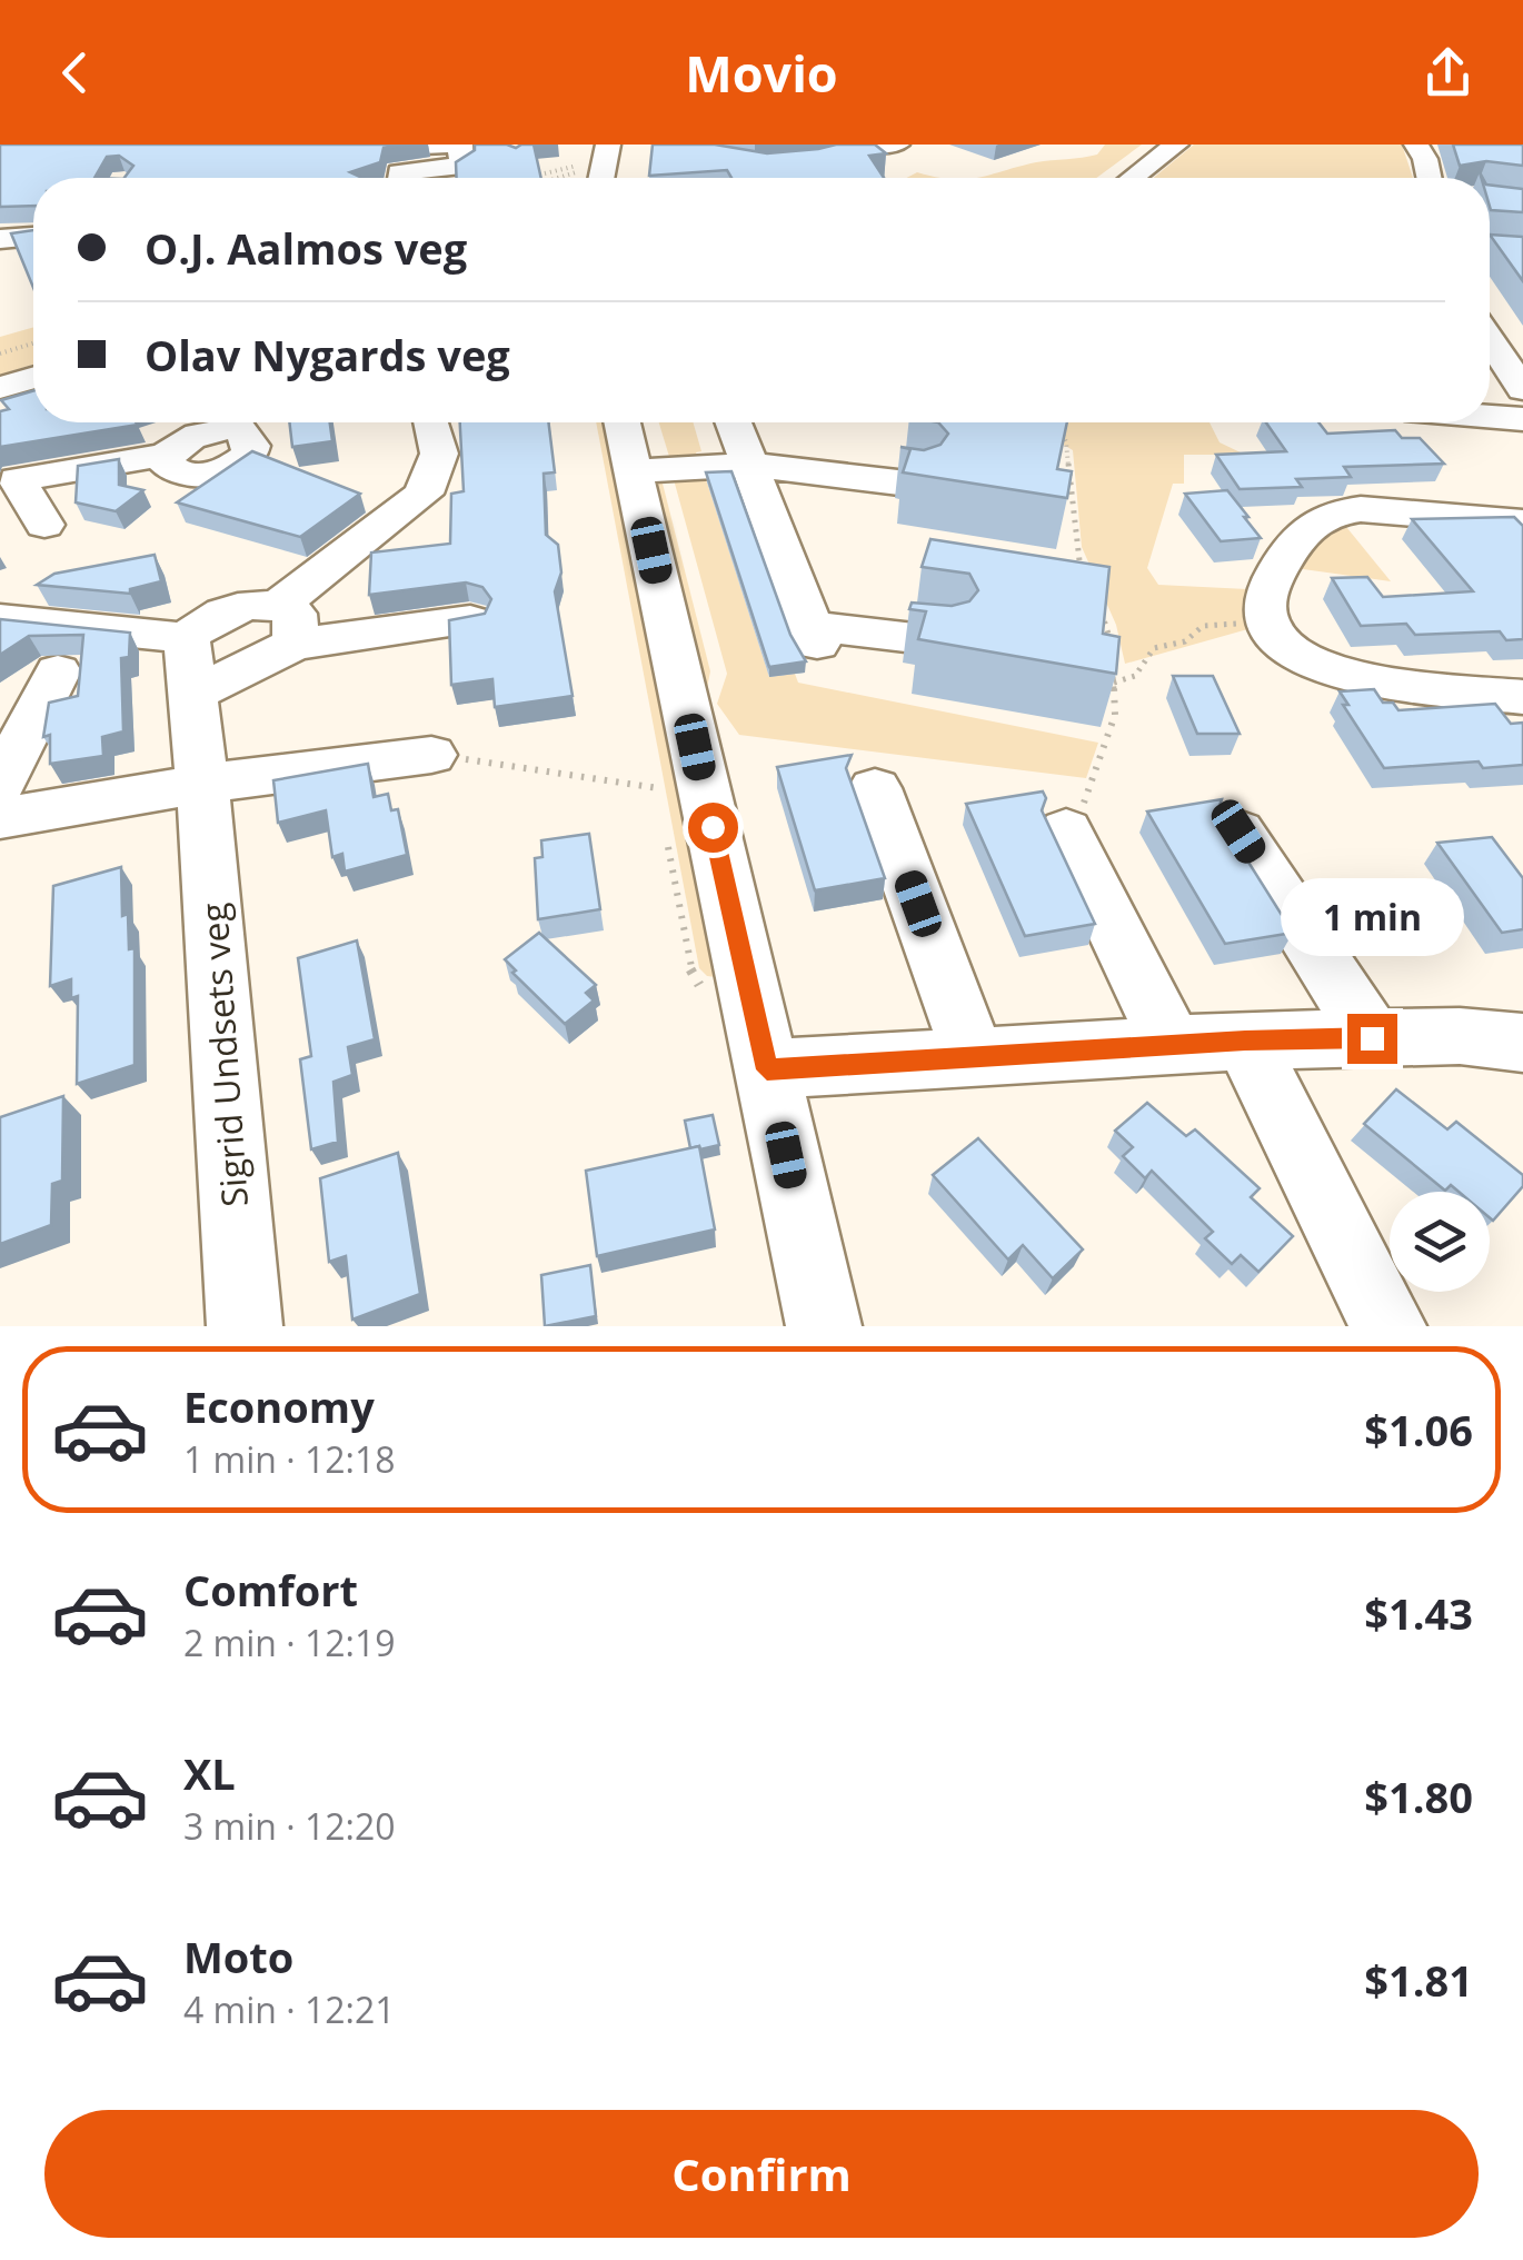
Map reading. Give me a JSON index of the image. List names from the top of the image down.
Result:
{
  "streets": {
    "street": ["Sigrid Undsets veg"]
  },
  "page": {
    "header": "Movio",
    "banner": ["O.J. Aalmos veg", "Olav Nygards veg"],
    "bubble": "1 min",
    "list": [
      {
        "name": "Economy",
        "note": "1 min · 12:18",
        "value": "$1.06"
      },
      {
        "name": "Comfort",
        "note": "2 min · 12:19",
        "value": "$1.43"
      },
      {
        "name": "XL",
        "note": "3 min · 12:20",
        "value": "$1.80"
      },
      {
        "name": "Moto",
        "note": "4 min · 12:21",
        "value": "$1.81"
      }
    ],
    "buttons": "Confirm"
  }
}
